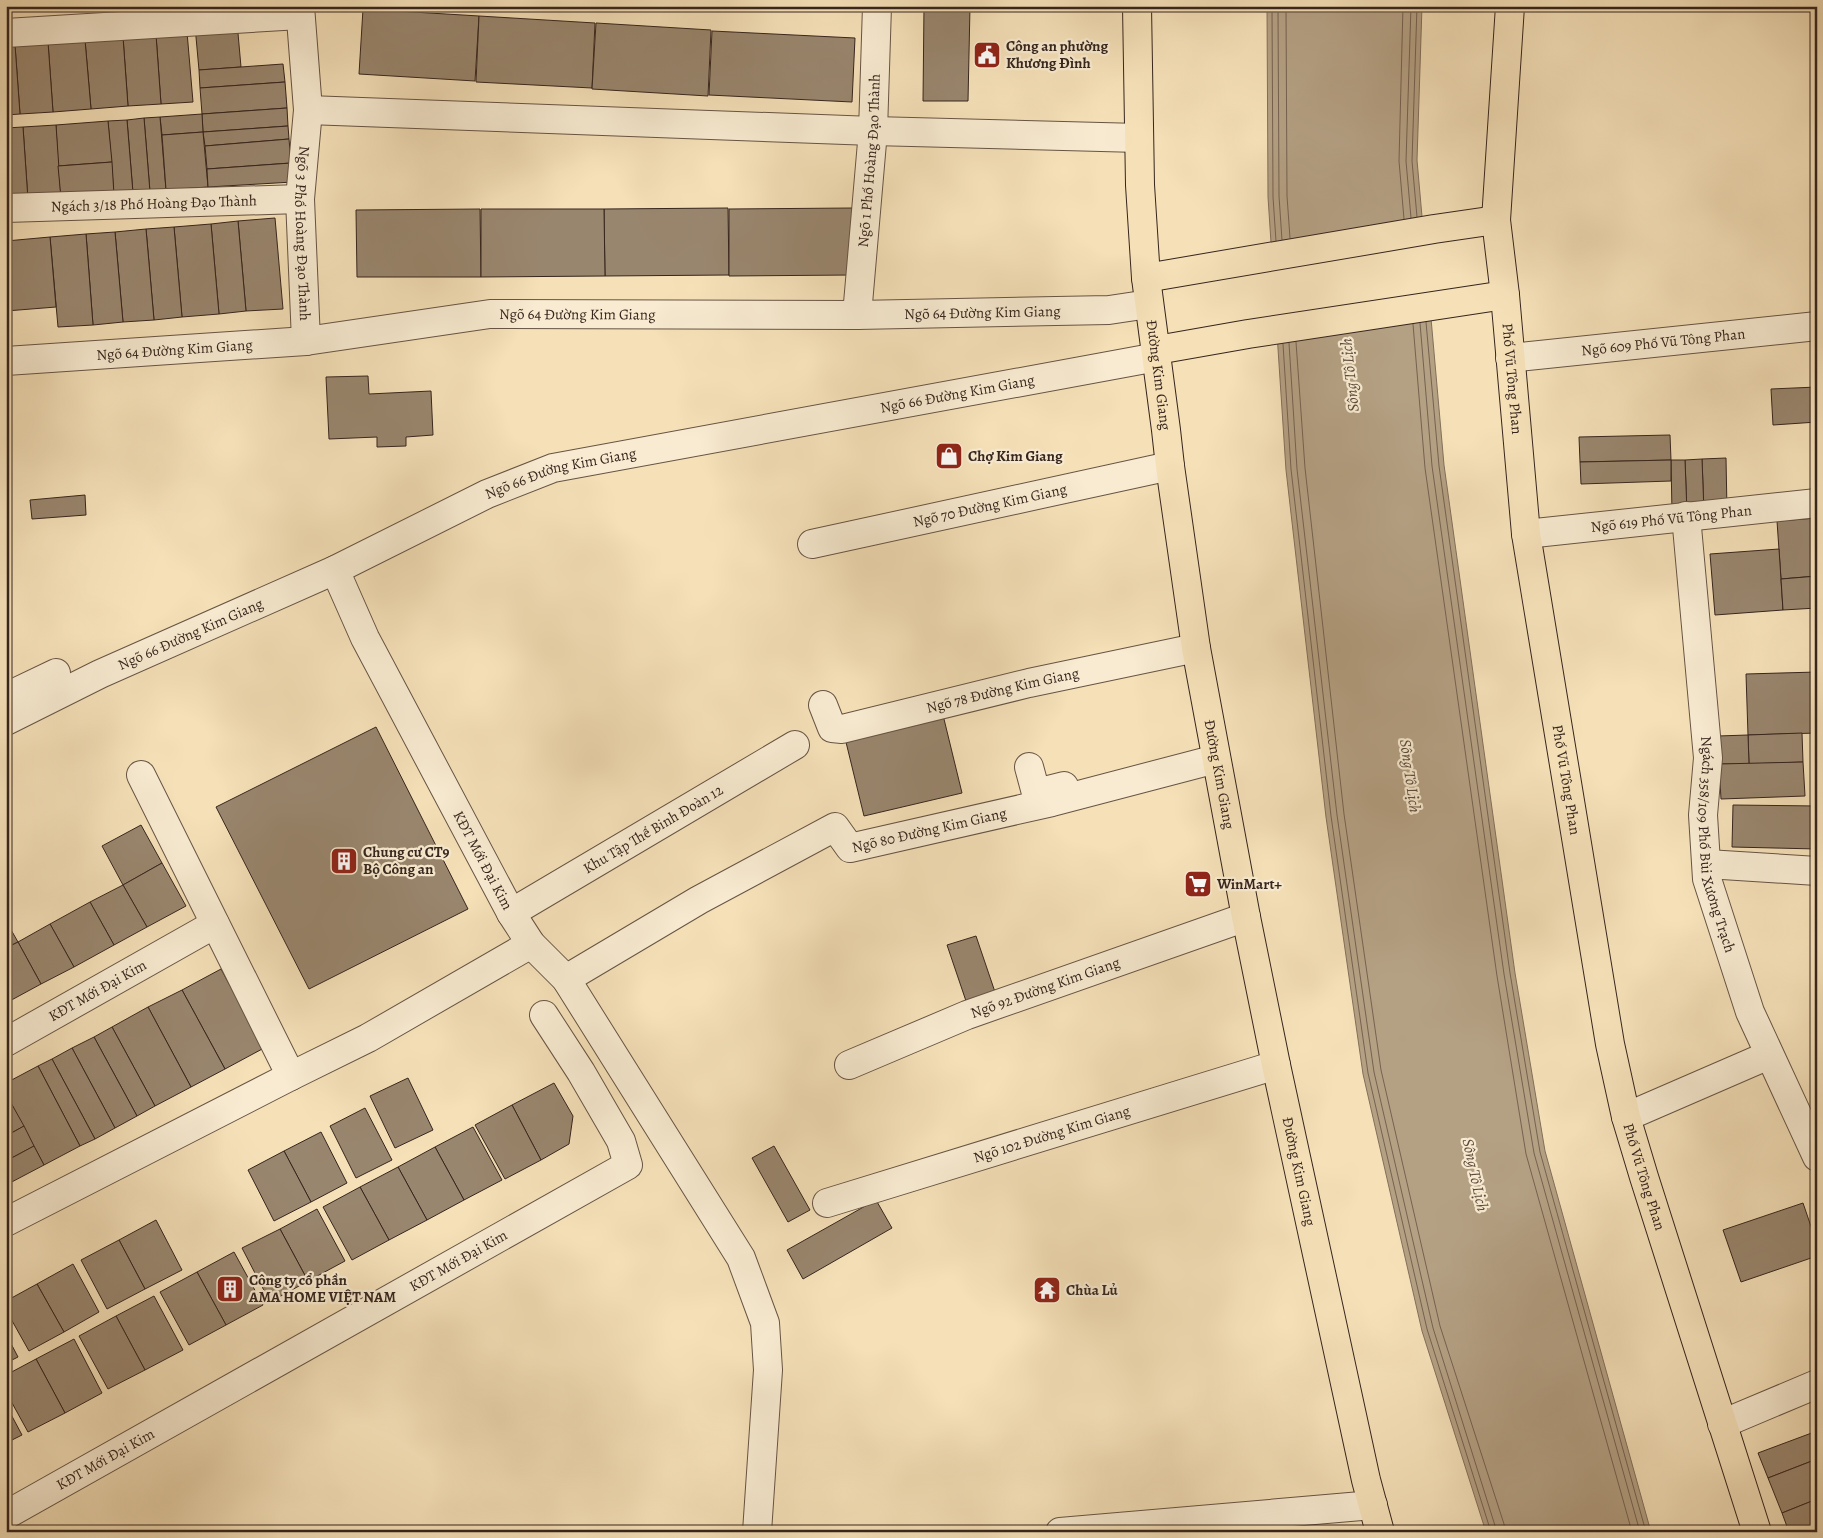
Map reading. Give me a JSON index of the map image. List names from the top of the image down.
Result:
{
  "streets": {
    "main road": ["Đường Kim Giang", "Phố Vũ Tông Phan"],
    "street": [
      "Ngõ 1 Phố Hoàng Đạo Thành",
      "Ngách 3/18 Phố Hoàng Đạo Thành",
      "Ngõ 3 Phố Hoàng Đạo Thành",
      "Ngõ 64 Đường Kim Giang",
      "Ngõ 609 Phố Vũ Tông Phan",
      "Ngõ 66 Đường Kim Giang",
      "Ngõ 70 Đường Kim Giang",
      "Ngõ 619 Phố Vũ Tông Phan",
      "Ngõ 78 Đường Kim Giang",
      "Ngõ 80 Đường Kim Giang",
      "Khu Tập Thể Binh Đoàn 12",
      "Ngách 358/109 Phố Bùi Xương Trạch",
      "KĐT Mới Đại Kim",
      "Ngõ 92 Đường Kim Giang",
      "Ngõ 102 Đường Kim Giang"
    ]
  },
  "crossings": [
    ["Ngõ 1 Phố Hoàng Đạo Thành", "Ngõ 64 Đường Kim Giang"],
    ["Ngách 3/18 Phố Hoàng Đạo Thành", "Ngõ 3 Phố Hoàng Đạo Thành"],
    ["Ngõ 3 Phố Hoàng Đạo Thành", "Ngõ 64 Đường Kim Giang"],
    ["Ngõ 64 Đường Kim Giang", "Đường Kim Giang"],
    ["Ngõ 609 Phố Vũ Tông Phan", "Phố Vũ Tông Phan"],
    ["Đường Kim Giang", "Ngõ 66 Đường Kim Giang"],
    ["Đường Kim Giang", "Ngõ 70 Đường Kim Giang"],
    ["Đường Kim Giang", "Ngõ 78 Đường Kim Giang"],
    ["Đường Kim Giang", "Ngõ 80 Đường Kim Giang"],
    ["Đường Kim Giang", "Ngõ 92 Đường Kim Giang"],
    ["Đường Kim Giang", "Ngõ 102 Đường Kim Giang"],
    ["Phố Vũ Tông Phan", "Ngõ 619 Phố Vũ Tông Phan"],
    ["Ngõ 66 Đường Kim Giang", "KĐT Mới Đại Kim"],
    ["Ngõ 619 Phố Vũ Tông Phan", "Ngách 358/109 Phố Bùi Xương Trạch"],
    ["Ngõ 80 Đường Kim Giang", "KĐT Mới Đại Kim"],
    ["Khu Tập Thể Binh Đoàn 12", "KĐT Mới Đại Kim"]
  ],
  "water": ["Sông Tô Lịch"],
  "places": {
    "public building": ["Công an phường Khương Đình"],
    "shop": ["Chợ Kim Giang"],
    "building": ["Chung cư CT9 Bộ Công an", "Công ty cổ phần AMA HOME VIỆT NAM"],
    "supermarket": ["WinMart+"],
    "temple": ["Chùa Lủ"]
  }
}
